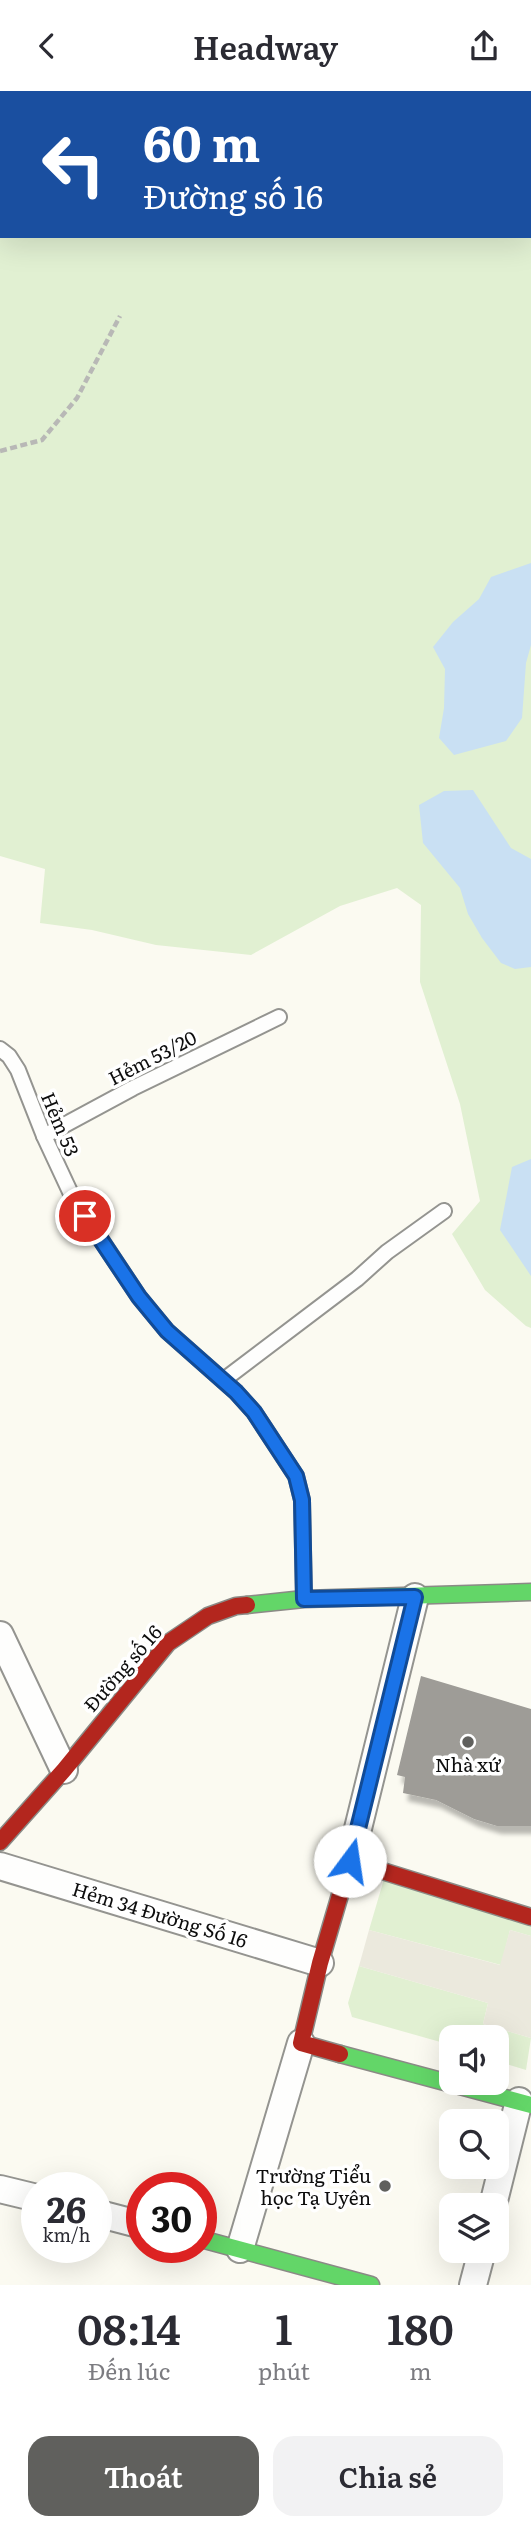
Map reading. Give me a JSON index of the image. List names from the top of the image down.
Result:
{
  "streets": {
    "street": ["Đường số 16", "Hẻm 34 Đường Số 16"],
    "lane": ["Hẻm 53/20", "Hẻm 53"]
  },
  "crossings": [
    ["Hẻm 53/20", "Hẻm 53"],
    ["Hẻm 53", "Đường số 16"]
  ],
  "places": ["Nhà xứ", "Trường Tiểu học Tạ Uyên"],
  "page": {
    "header": "Headway",
    "turn": ["60 m", "Đường số 16"],
    "speed": "26 km/h",
    "limit": "30",
    "eta": [
      "08:14",
      "Đến lúc",
      "1",
      "phút",
      "180",
      "m"
    ],
    "buttons": ["Thoát", "Chia sẻ"]
  }
}
